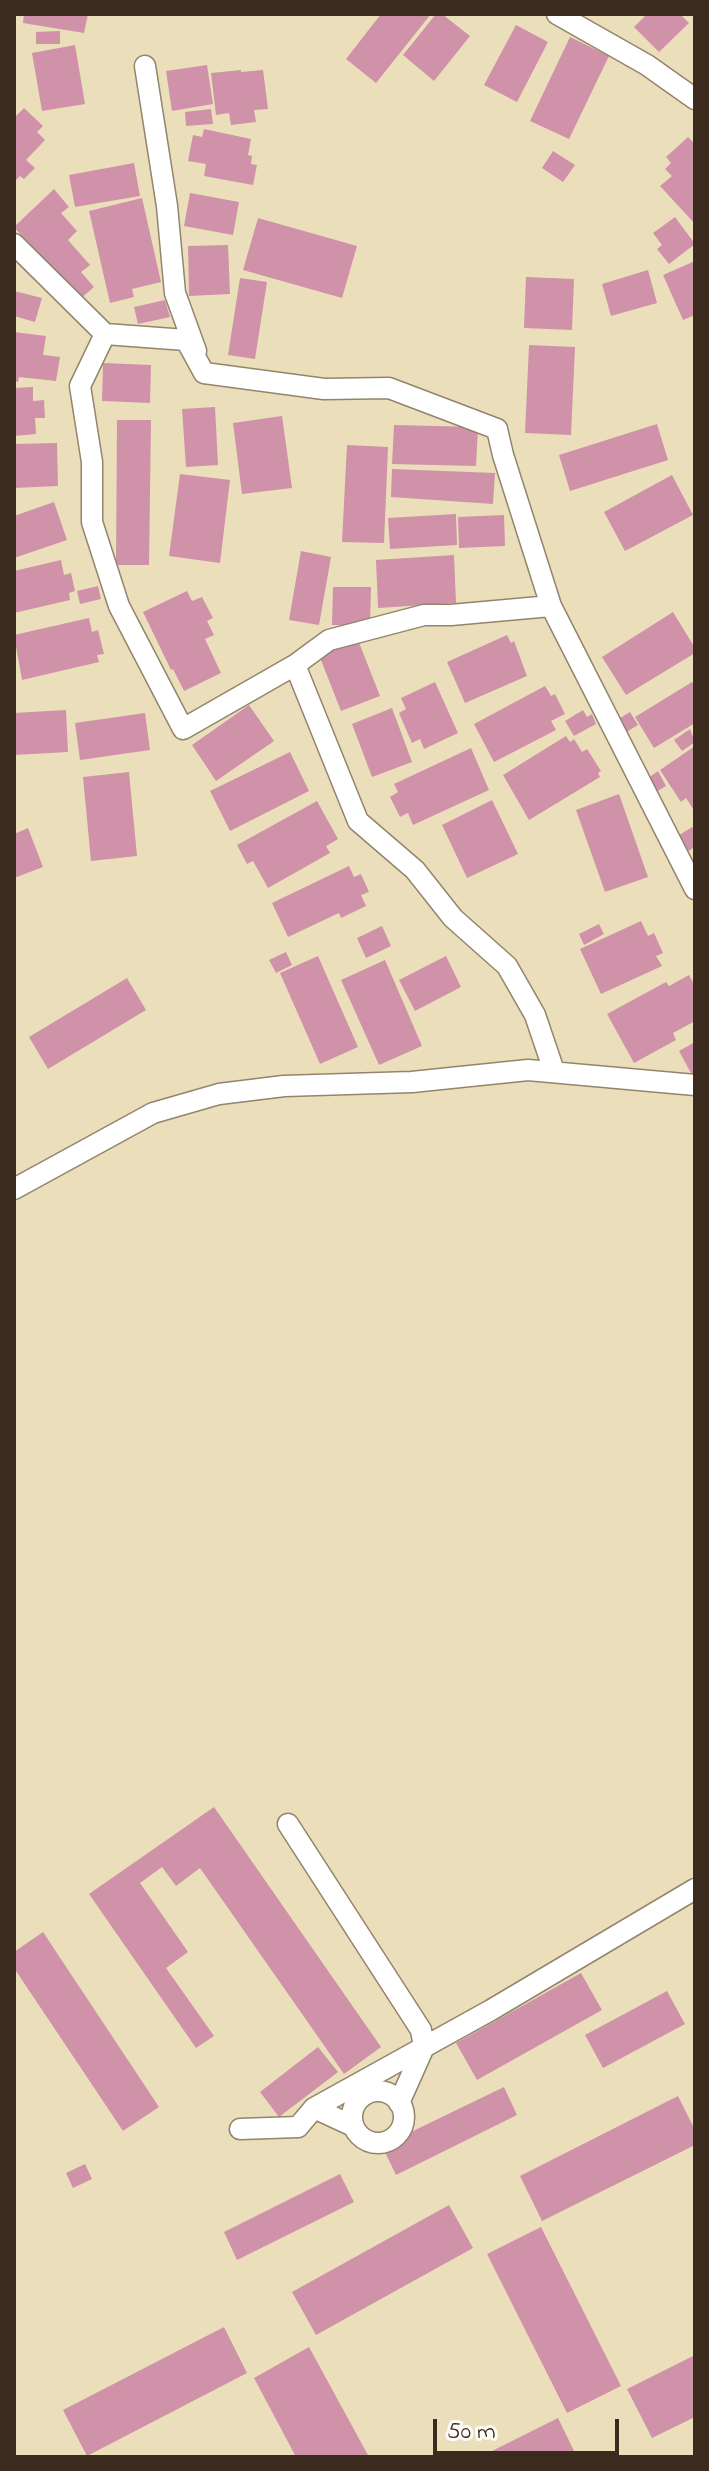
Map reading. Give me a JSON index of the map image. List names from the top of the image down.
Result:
{
  "scale_bar": "50 m"
}
